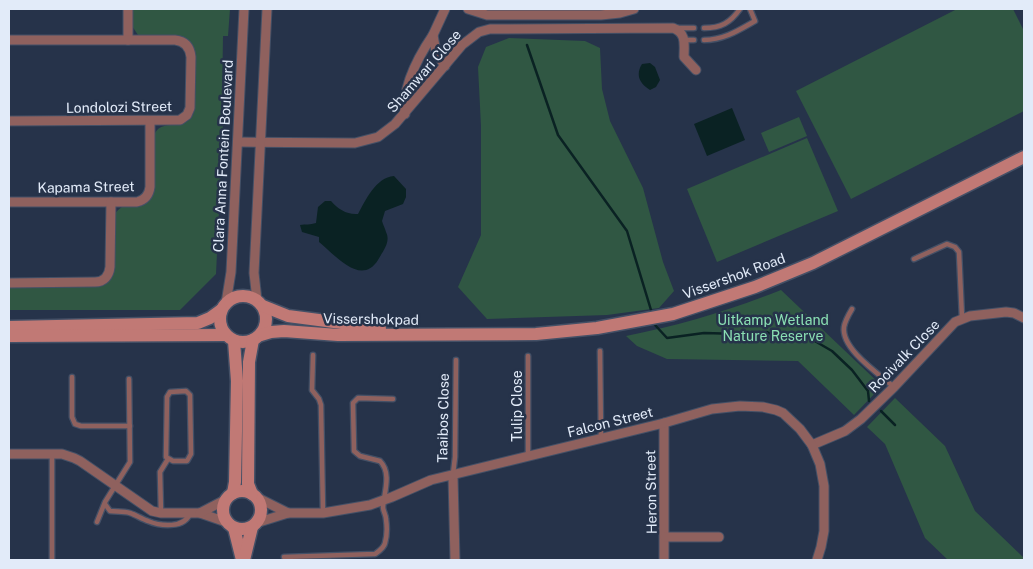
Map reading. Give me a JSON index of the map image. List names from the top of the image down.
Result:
{
  "streets": {
    "main road": ["Vissershok Road", "Vissershokpad"],
    "street": [
      "Shamwari Close",
      "Londolozi Street",
      "Clara Anna Fontein Boulevard",
      "Kapama Street",
      "Rooivalk Close",
      "Falcon Street",
      "Heron Street"
    ],
    "lane": ["Tulip Close", "Taaibos Close"]
  },
  "crossings": [
    ["Shamwari Close", "Clara Anna Fontein Boulevard"],
    ["Londolozi Street", "Kapama Street"],
    ["Clara Anna Fontein Boulevard", "Vissershokpad"],
    ["Vissershok Road", "Vissershokpad"],
    ["Rooivalk Close", "Falcon Street"],
    ["Tulip Close", "Falcon Street"],
    ["Taaibos Close", "Falcon Street"],
    ["Falcon Street", "Heron Street"]
  ],
  "parks": ["Uitkamp Wetland Nature Reserve"]
}
